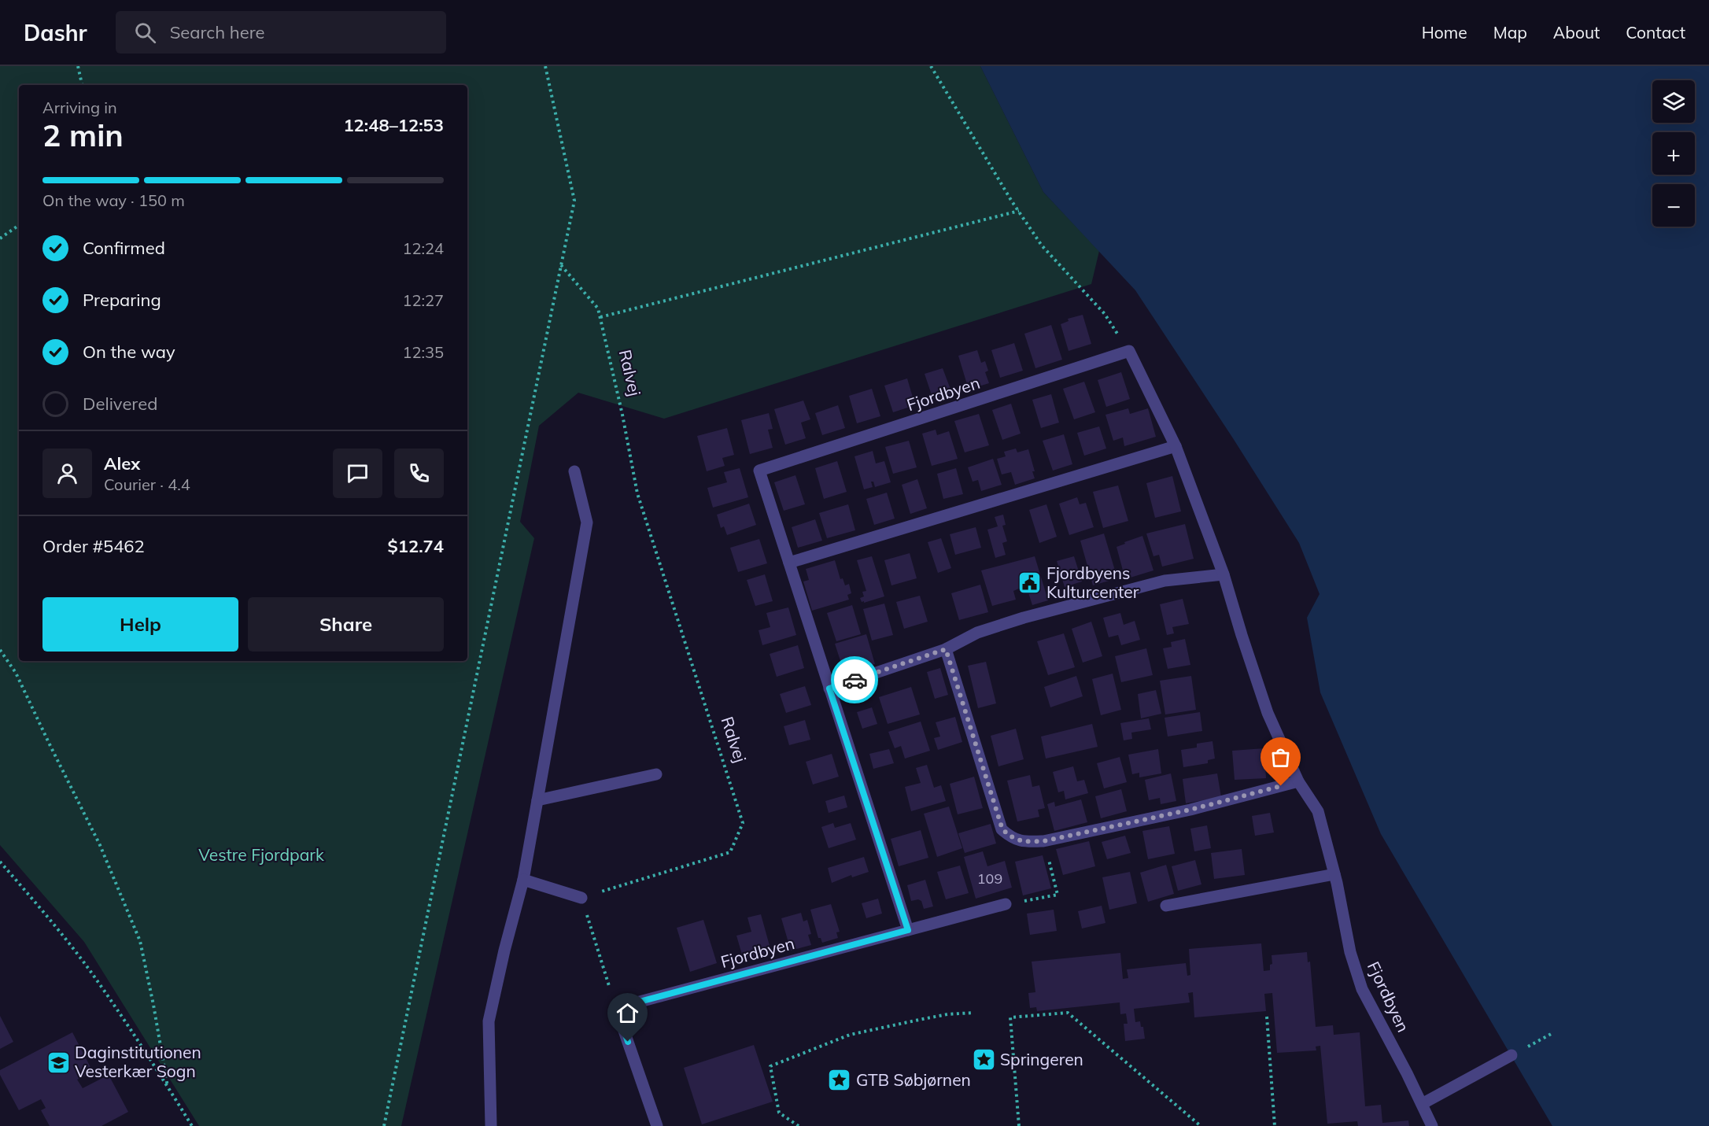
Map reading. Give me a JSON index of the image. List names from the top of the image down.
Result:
{
  "streets": {
    "street": ["Fjordbyen"],
    "path": ["Ralvej"]
  },
  "parks": ["Vestre Fjordpark"],
  "places": {
    "public building": ["Fjordbyens Kulturcenter"],
    "place": ["Springeren", "GTB Søbjørnen"],
    "school or university": ["Daginstitutionen Vesterkær Sogn"]
  },
  "house_numbers": ["109"],
  "page": {
    "header": "Dashr",
    "search": "Search here",
    "nav": [
      "Home",
      "Map",
      "About",
      "Contact"
    ],
    "map_buttons": ["+", "−"],
    "heading": ["2 min", "Arriving in", "12:48–12:53"],
    "panel": [
      "Alex",
      "Courier · 4.4",
      "Order #5462",
      "$12.74"
    ],
    "bar": "On the way · 150 m",
    "list": [
      ["Confirmed", "12:24"],
      ["Preparing", "12:27"],
      ["On the way", "12:35"],
      "Delivered"
    ],
    "buttons": ["Help", "Share"]
  }
}
